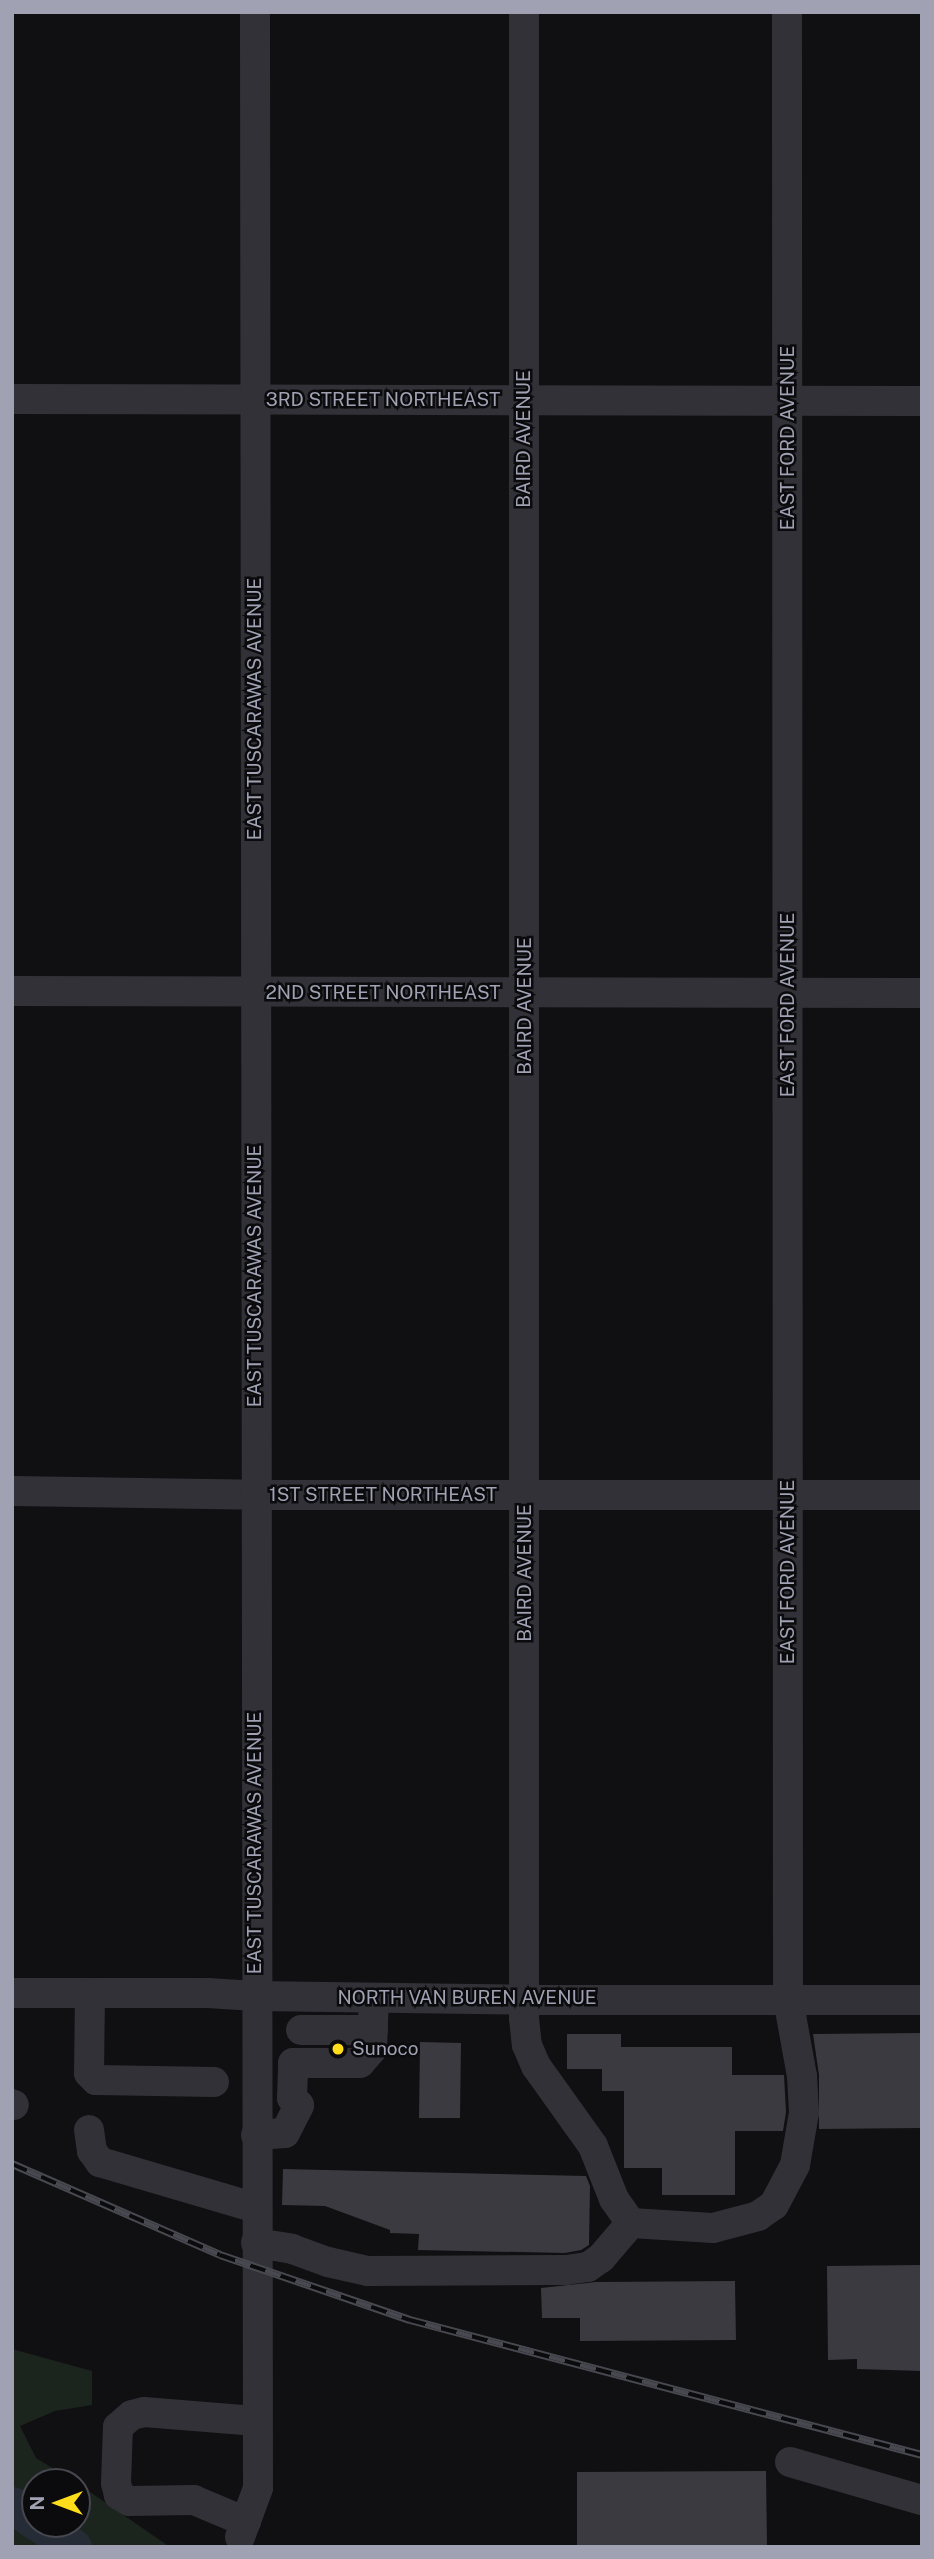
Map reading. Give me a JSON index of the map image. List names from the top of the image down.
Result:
{
  "streets": {
    "street": [
      "3RD STREET NORTHEAST",
      "EAST FORD AVENUE",
      "BAIRD AVENUE",
      "EAST TUSCARAWAS AVENUE",
      "2ND STREET NORTHEAST",
      "1ST STREET NORTHEAST",
      "NORTH VAN BUREN AVENUE"
    ]
  },
  "crossings": [
    ["3RD STREET NORTHEAST", "EAST FORD AVENUE"],
    ["3RD STREET NORTHEAST", "BAIRD AVENUE"],
    ["3RD STREET NORTHEAST", "EAST TUSCARAWAS AVENUE"],
    ["EAST FORD AVENUE", "BAIRD AVENUE"],
    ["EAST FORD AVENUE", "2ND STREET NORTHEAST"],
    ["EAST FORD AVENUE", "1ST STREET NORTHEAST"],
    ["EAST FORD AVENUE", "NORTH VAN BUREN AVENUE"],
    ["BAIRD AVENUE", "2ND STREET NORTHEAST"],
    ["BAIRD AVENUE", "1ST STREET NORTHEAST"],
    ["BAIRD AVENUE", "NORTH VAN BUREN AVENUE"],
    ["EAST TUSCARAWAS AVENUE", "2ND STREET NORTHEAST"],
    ["EAST TUSCARAWAS AVENUE", "1ST STREET NORTHEAST"],
    ["EAST TUSCARAWAS AVENUE", "NORTH VAN BUREN AVENUE"]
  ],
  "places": ["Sunoco"],
  "north": "left"
}
